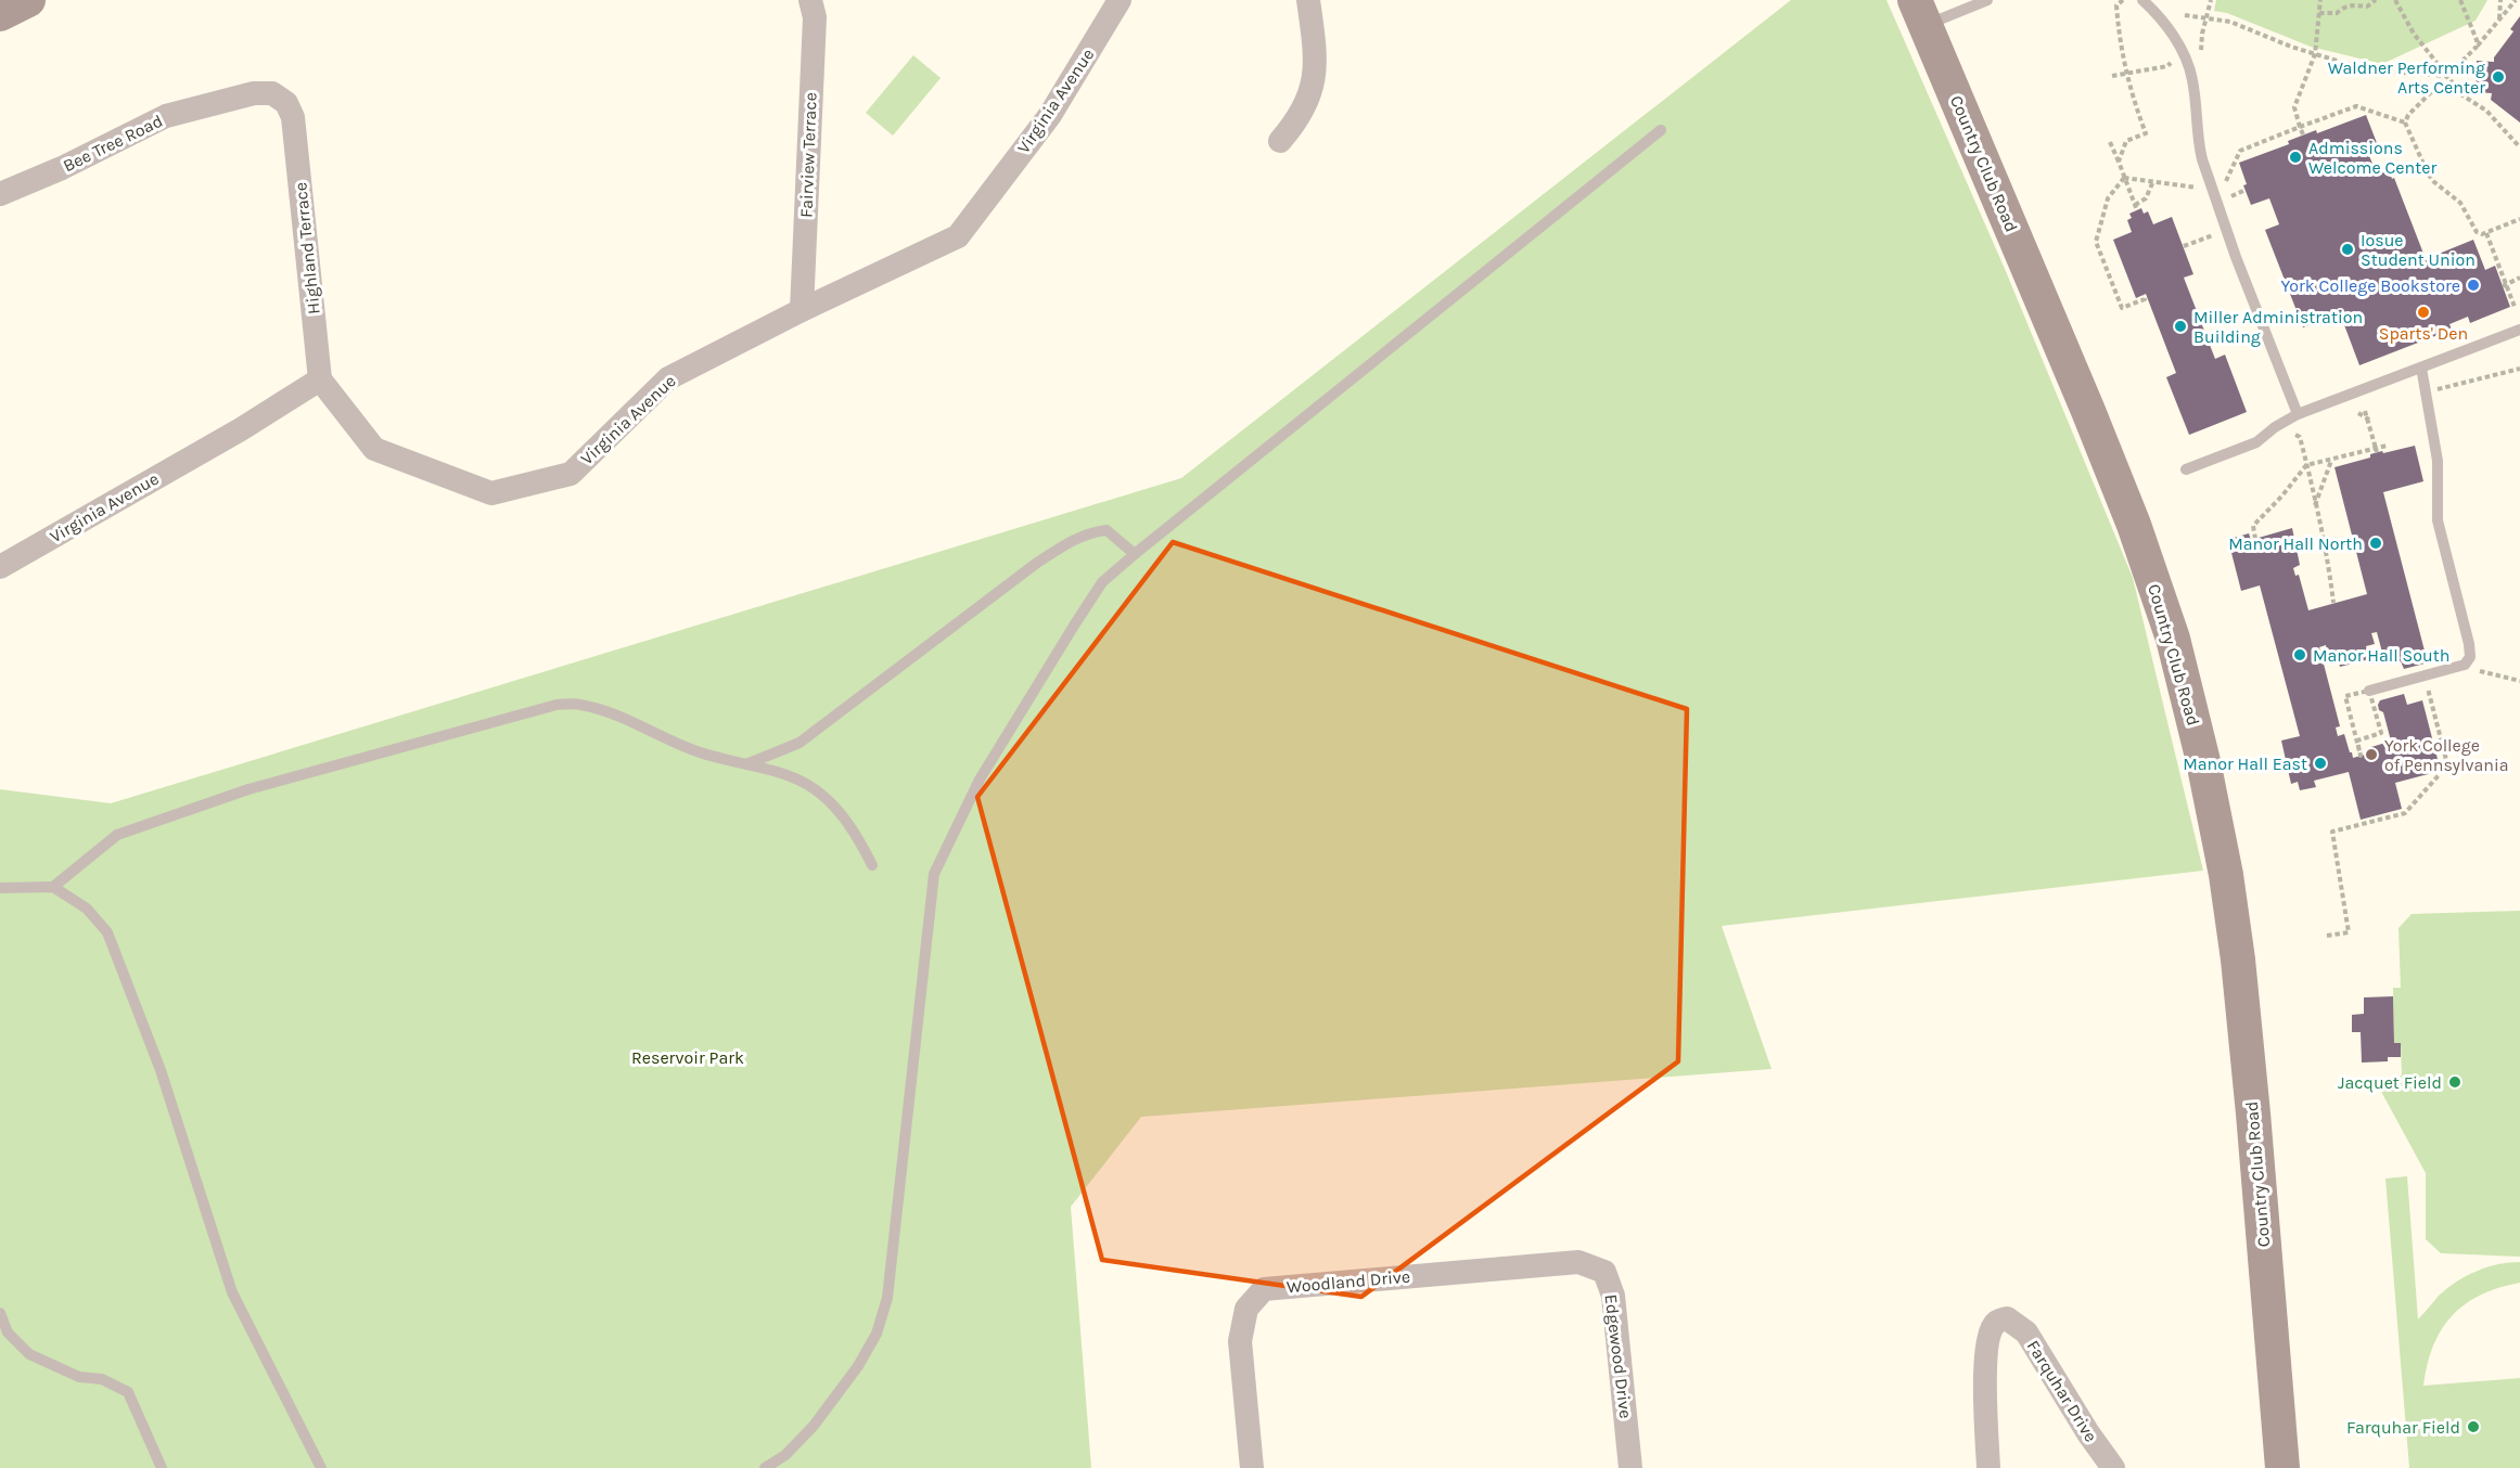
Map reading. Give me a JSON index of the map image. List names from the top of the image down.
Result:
{
  "streets": {
    "main road": ["Country Club Road"],
    "street": [
      "Virginia Avenue",
      "Bee Tree Road",
      "Fairview Terrace",
      "Highland Terrace",
      "Woodland Drive",
      "Edgewood Drive",
      "Farquhar Drive"
    ]
  },
  "crossings": [
    ["Virginia Avenue", "Fairview Terrace"],
    ["Virginia Avenue", "Highland Terrace"],
    ["Bee Tree Road", "Highland Terrace"],
    ["Woodland Drive", "Edgewood Drive"]
  ],
  "parks": ["Reservoir Park"],
  "places": [
    "Waldner Performing Arts Center",
    "Admissions Welcome Center",
    "Iosue Student Union",
    "York College Bookstore",
    "Sparts' Den",
    "Miller Administration Building",
    "Manor Hall North",
    "Manor Hall South",
    "York College of Pennsylvania",
    "Manor Hall East",
    "Jacquet Field",
    "Farquhar Field"
  ]
}
